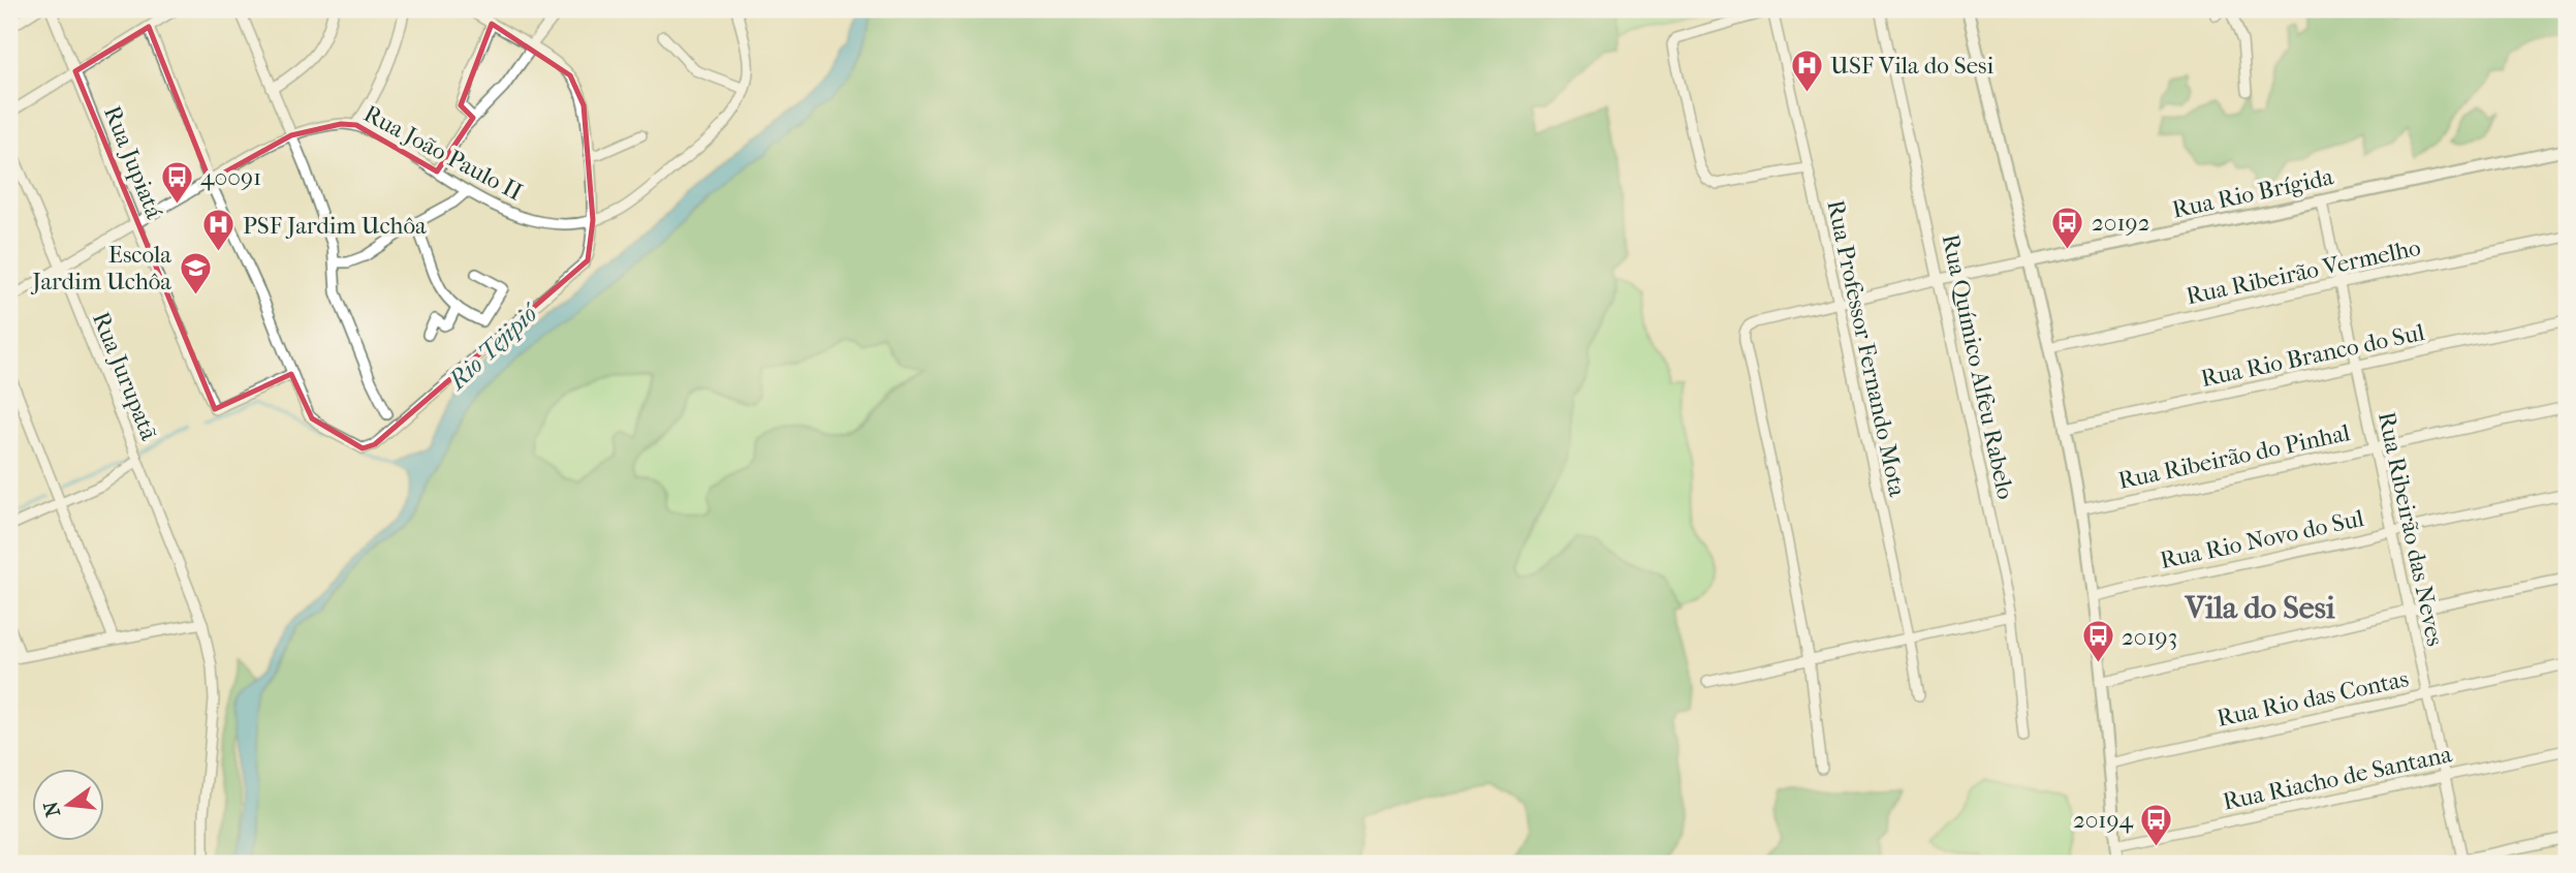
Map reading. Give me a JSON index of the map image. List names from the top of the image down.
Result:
{
  "streets": {
    "street": [
      "Rua João Paulo II",
      "Rua Jupiatá",
      "Rua Rio Brígida",
      "Rua Ribeirão Vermelho",
      "Rua Professor Fernando Mota",
      "Rua Rio Branco do Sul",
      "Rua Químico Alfeu Rabelo",
      "Rua Jurupatã",
      "Rua Ribeirão do Pinhal",
      "Rua Ribeirão das Neves",
      "Rua Rio Novo do Sul",
      "Rua Rio das Contas",
      "Rua Riacho de Santana"
    ]
  },
  "crossings": [
    ["Rua João Paulo II", "Rua Jupiatá"],
    ["Rua João Paulo II", "Rua Jurupatã"],
    ["Rua Rio Brígida", "Rua Professor Fernando Mota"],
    ["Rua Rio Brígida", "Rua Químico Alfeu Rabelo"],
    ["Rua Rio Brígida", "Rua Ribeirão das Neves"],
    ["Rua Ribeirão Vermelho", "Rua Ribeirão das Neves"],
    ["Rua Rio Branco do Sul", "Rua Ribeirão das Neves"],
    ["Rua Ribeirão do Pinhal", "Rua Ribeirão das Neves"],
    ["Rua Ribeirão das Neves", "Rua Rio Novo do Sul"],
    ["Rua Ribeirão das Neves", "Rua Rio das Contas"],
    ["Rua Ribeirão das Neves", "Rua Riacho de Santana"]
  ],
  "districts": ["Vila do Sesi"],
  "water": ["Rio Tejipió"],
  "places": {
    "hospital": ["USF Vila do Sesi", "PSF Jardim Uchôa"],
    "bus stop": [
      "40091",
      "20192",
      "20193",
      "20194"
    ],
    "school or university": ["Escola Jardim Uchôa"]
  },
  "north": "left"
}
